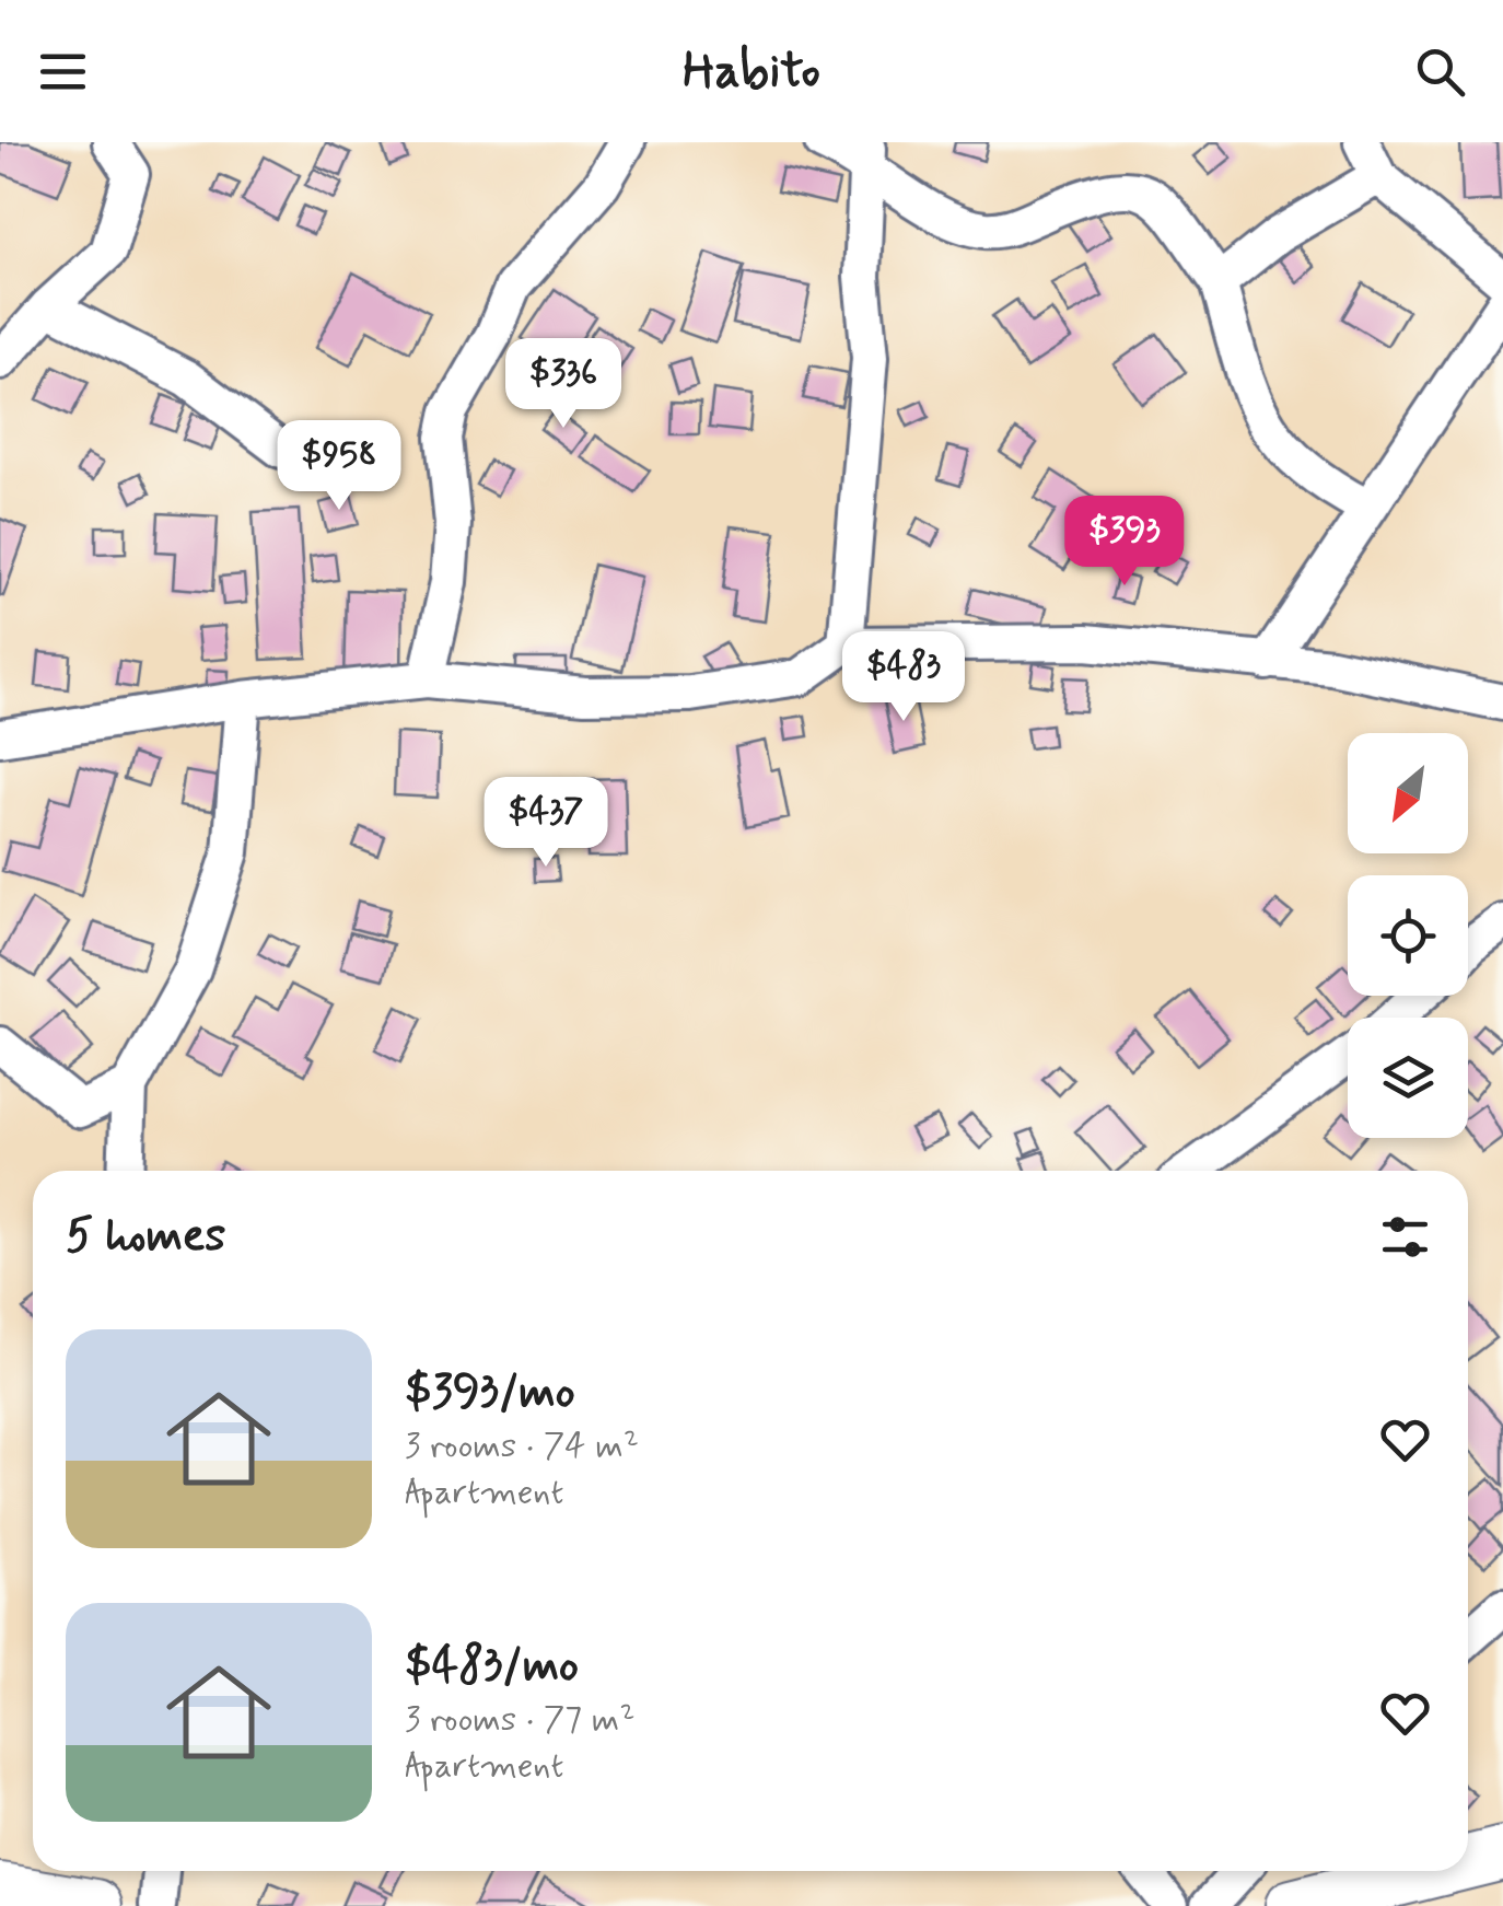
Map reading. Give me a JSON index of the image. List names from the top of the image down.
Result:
{
  "north": "bottom left",
  "page": {
    "header": "Habito",
    "price": [
      "$336",
      "$958",
      "$393",
      "$483",
      "$437"
    ],
    "heading": "5 homes",
    "list": [
      {
        "name": "$393/mo",
        "note": "3 rooms · 74 m² · Apartment"
      },
      {
        "name": "$483/mo",
        "note": "3 rooms · 77 m² · Apartment"
      }
    ]
  }
}
